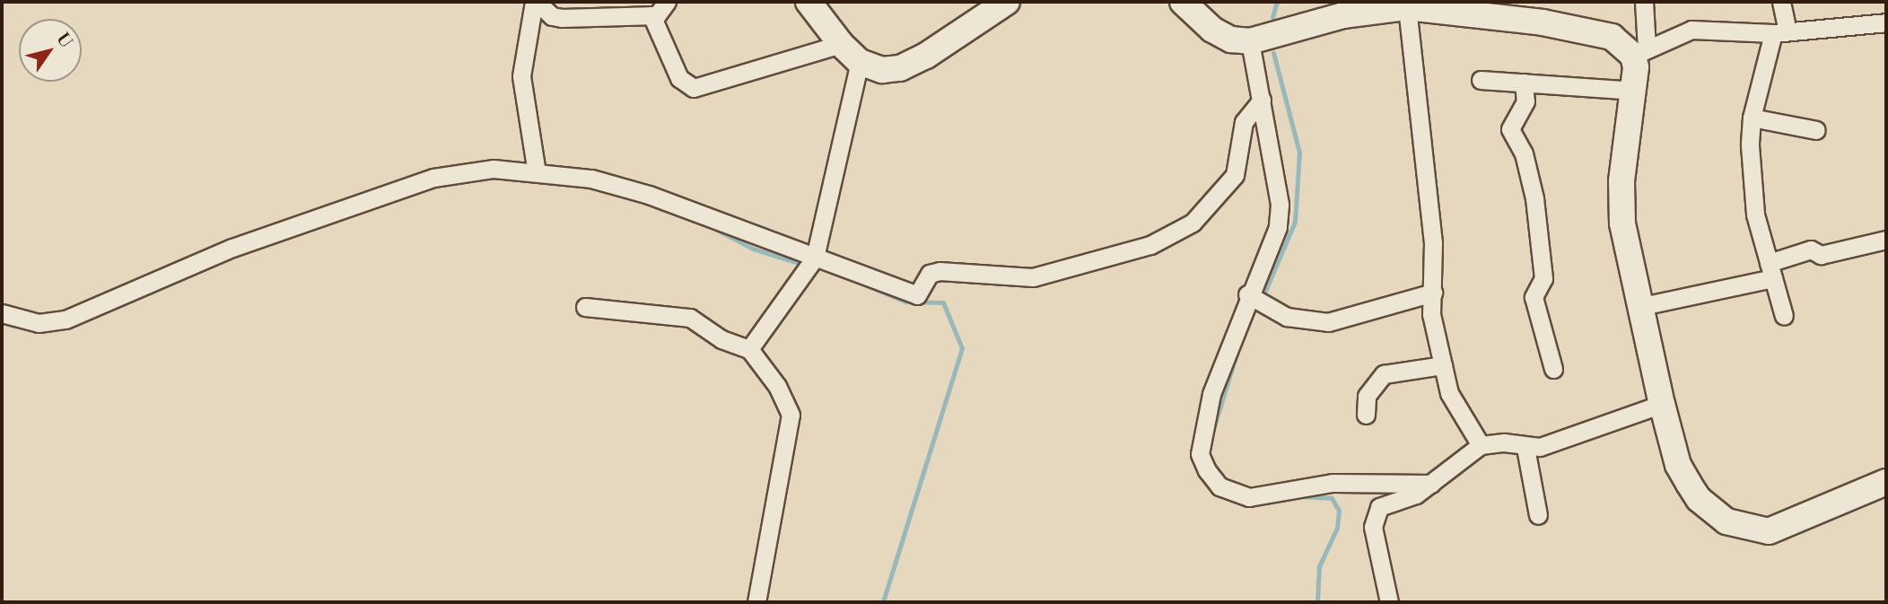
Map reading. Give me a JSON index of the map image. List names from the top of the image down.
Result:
{
  "north": "top right"
}
